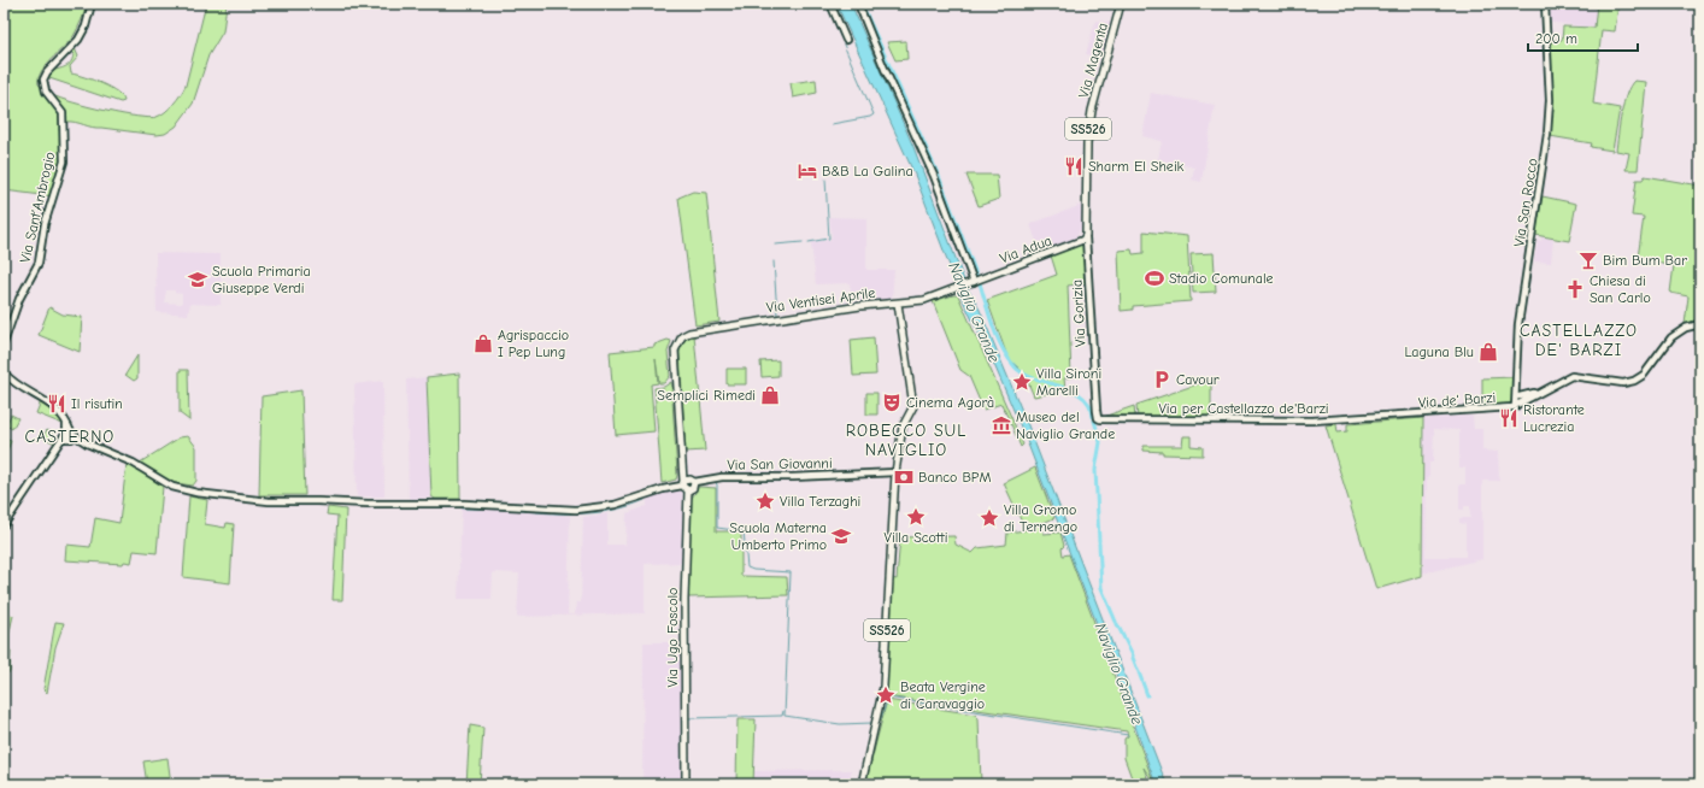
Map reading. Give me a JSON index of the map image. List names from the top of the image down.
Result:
{
  "streets": {
    "main road": [
      "Via Magenta",
      "SS526",
      "Via Adua",
      "Via Ventisei Aprile",
      "Via Ugo Foscolo"
    ],
    "street": [
      "Via San Rocco",
      "Via Sant'Ambrogio",
      "Via Gorizia",
      "Via de' Barzi",
      "Via per Castellazzo de'Barzi",
      "Via San Giovanni"
    ]
  },
  "crossings": [
    ["Via Magenta", "Via Adua"],
    ["Via Magenta", "Via Gorizia"],
    ["SS526", "Via San Giovanni"],
    ["Via San Rocco", "Via de' Barzi"],
    ["Via Adua", "Via Ventisei Aprile"],
    ["Via Adua", "Via Gorizia"],
    ["Via Gorizia", "Via per Castellazzo de'Barzi"],
    ["Via de' Barzi", "Via per Castellazzo de'Barzi"]
  ],
  "districts": ["CASTELLAZZO DE' BARZI", "ROBECCO SUL NAVIGLIO", "CASTERNO"],
  "water": ["Naviglio Grande"],
  "places": {
    "restaurant": ["Sharm El Sheik", "Il risutin", "Ristorante Lucrezia"],
    "hotel": ["B&B La Galina"],
    "bar": ["Bim Bum Bar"],
    "sports": ["Stadio Comunale"],
    "school or university": ["Scuola Primaria Giuseppe Verdi", "Scuola Materna Umberto Primo"],
    "church": ["Chiesa di San Carlo"],
    "shop": ["Agrispaccio I Pep Lung", "Laguna Blu", "Semplici Rimedi"],
    "parking": ["Cavour"],
    "place": [
      "Villa Sironi Marelli",
      "Villa Terzaghi",
      "Villa Scotti",
      "Villa Gromo di Ternengo",
      "Beata Vergine di Caravaggio"
    ],
    "theatre": ["Cinema Agorà"],
    "museum": ["Museo del Naviglio Grande"],
    "bank": ["Banco BPM"]
  },
  "scale_bar": "200 m"
}
